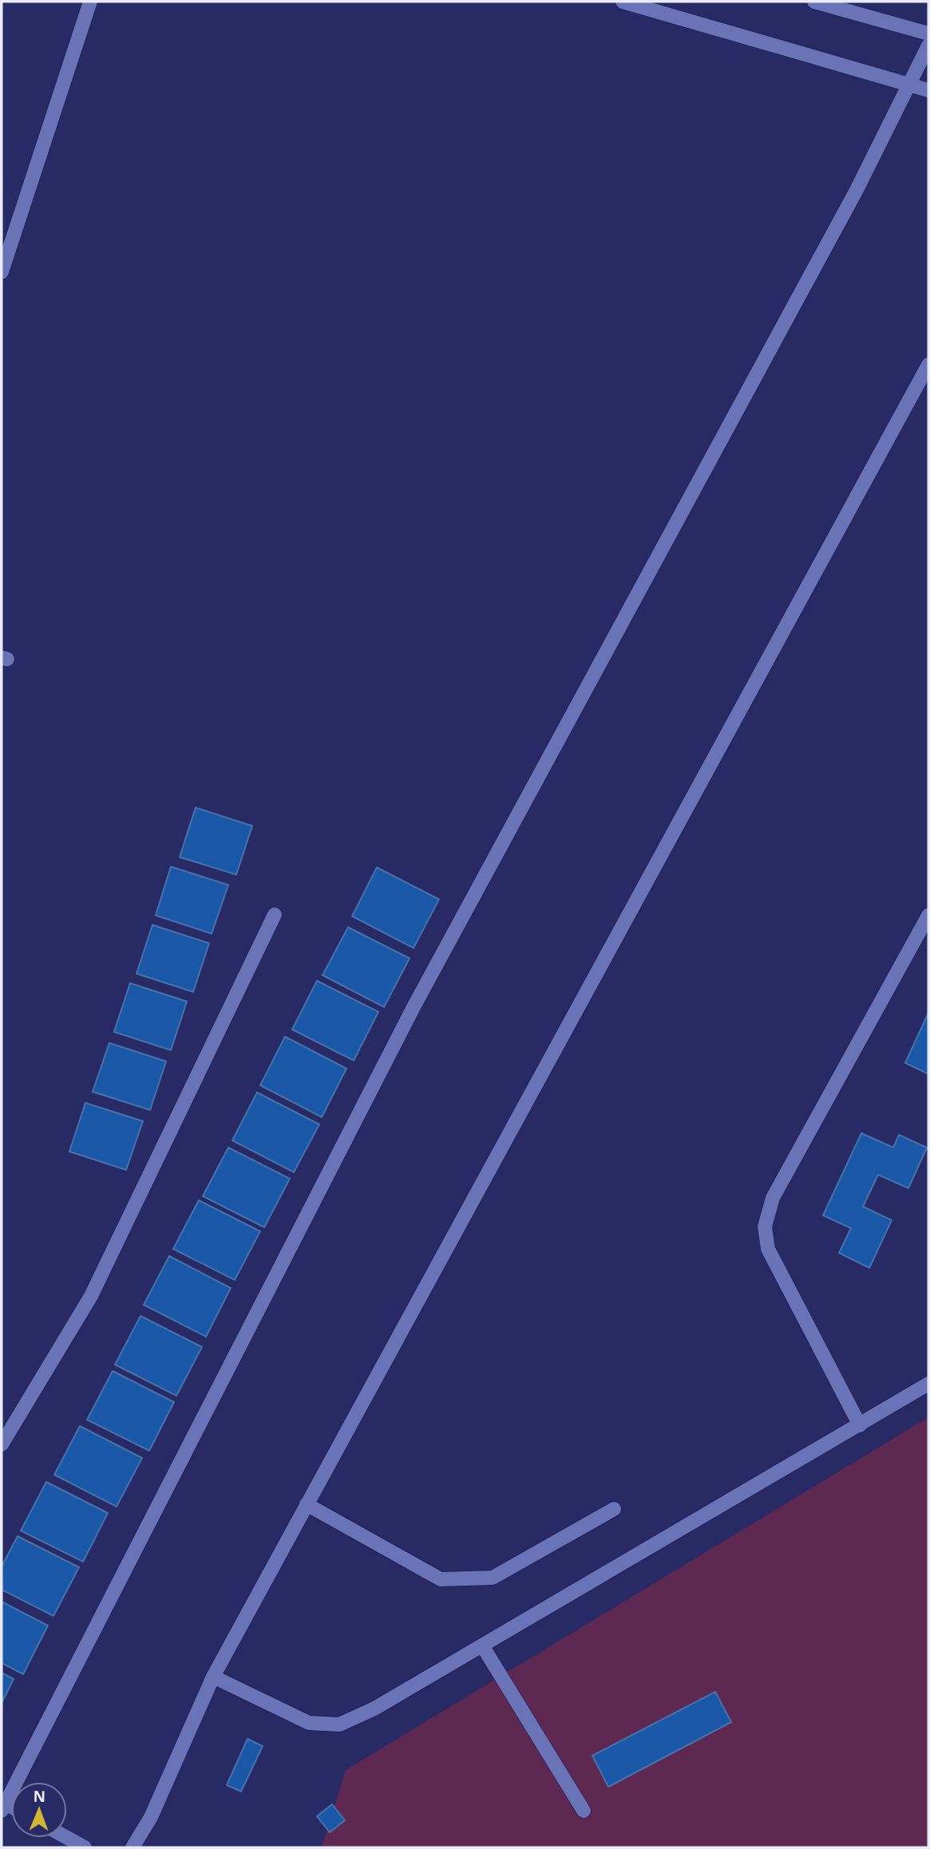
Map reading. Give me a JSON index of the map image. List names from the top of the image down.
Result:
{
  "north": "top"
}
